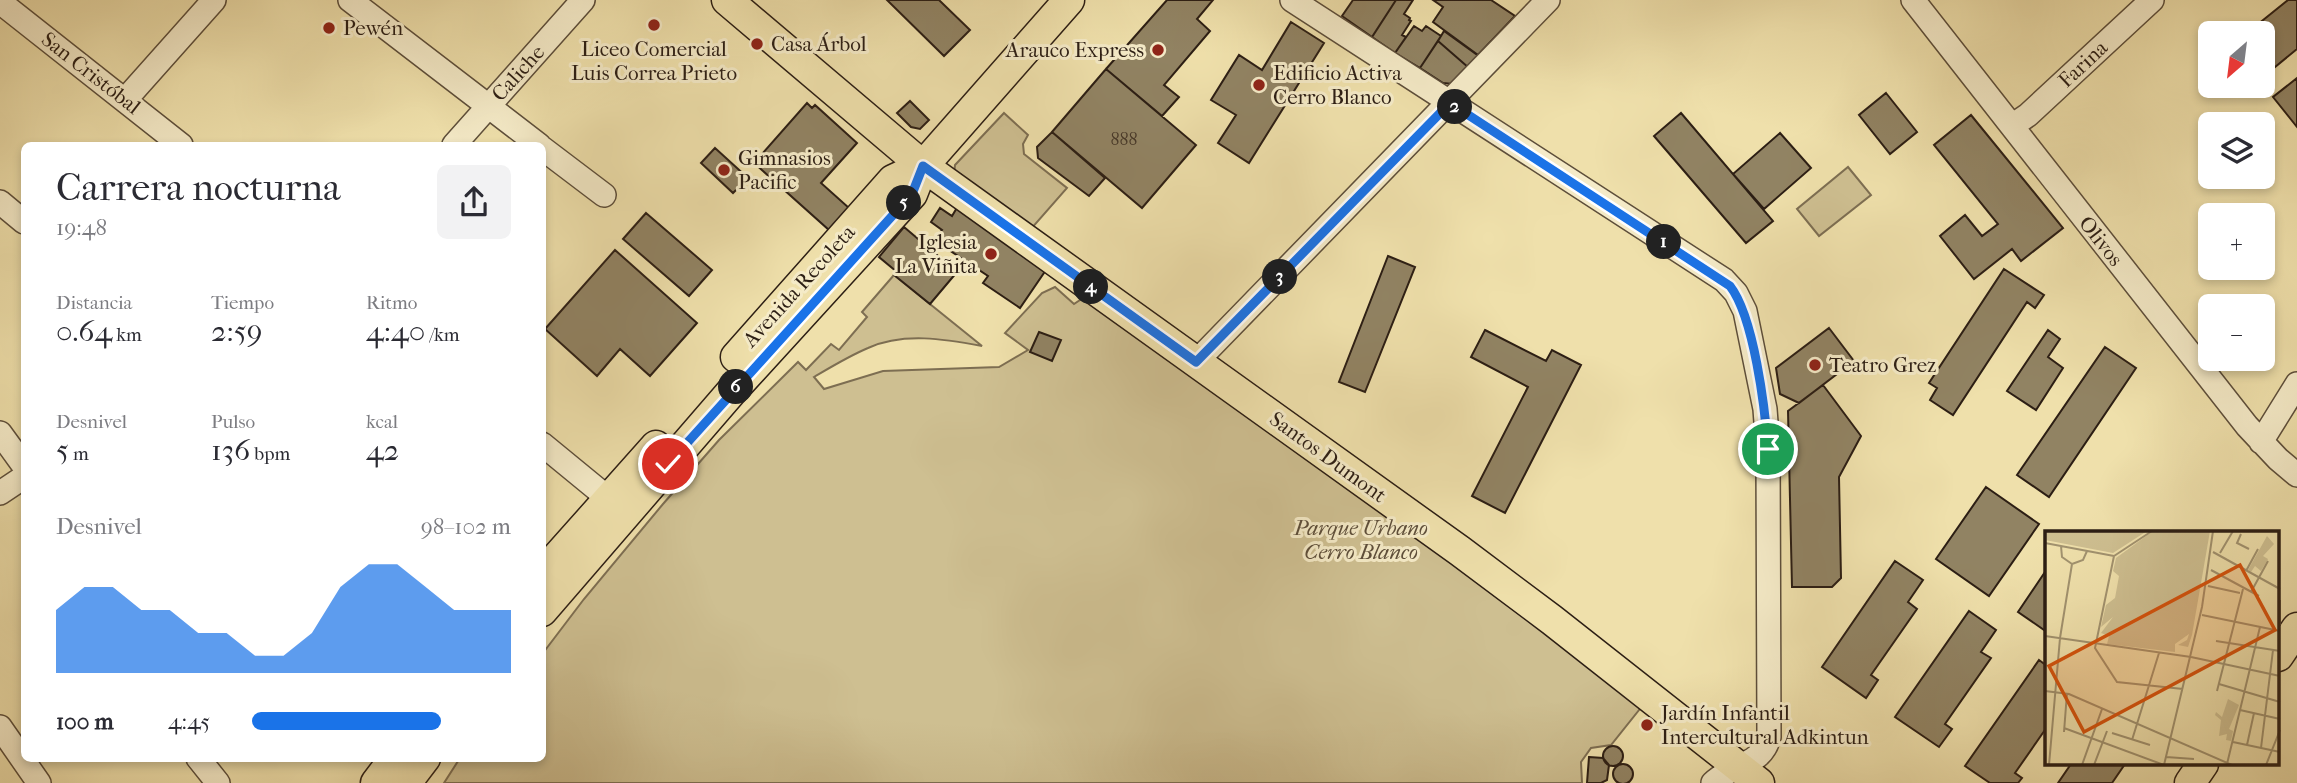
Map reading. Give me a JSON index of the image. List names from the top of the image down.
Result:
{
  "streets": {
    "main road": ["Avenida Recoleta", "Santos Dumont"],
    "street": [
      "Farina",
      "San Cristóbal",
      "Caliche",
      "Olivos"
    ]
  },
  "crossings": [
    ["Farina", "Olivos"],
    ["Avenida Recoleta", "Santos Dumont"]
  ],
  "parks": ["Parque Urbano Cerro Blanco"],
  "places": [
    "Liceo Comercial Luis Correa Prieto",
    "Pewén",
    "Casa Árbol",
    "Arauco Express",
    "Edificio Activa Cerro Blanco",
    "Gimnasios Pacific",
    "Iglesia La Viñita",
    "Teatro Grez",
    "Jardín Infantil Intercultural Adkintun"
  ],
  "house_numbers": ["888"],
  "north": "bottom left",
  "page": {
    "map_buttons": ["+", "−"],
    "pins": [
      "2",
      "5",
      "1",
      "3",
      "4",
      "6"
    ],
    "heading": ["Carrera nocturna", "19:48"],
    "stats": [
      ["Distancia", "0.64 km"],
      ["Tiempo", "2:59"],
      ["Ritmo", "4:40 /km"],
      ["Desnivel", "5 m"],
      ["Pulso", "136 bpm"],
      ["kcal", "42"]
    ],
    "chart": ["Desnivel", "98–102 m"],
    "list": [
      {
        "name": "100 m",
        "note": "4:45"
      }
    ]
  }
}
